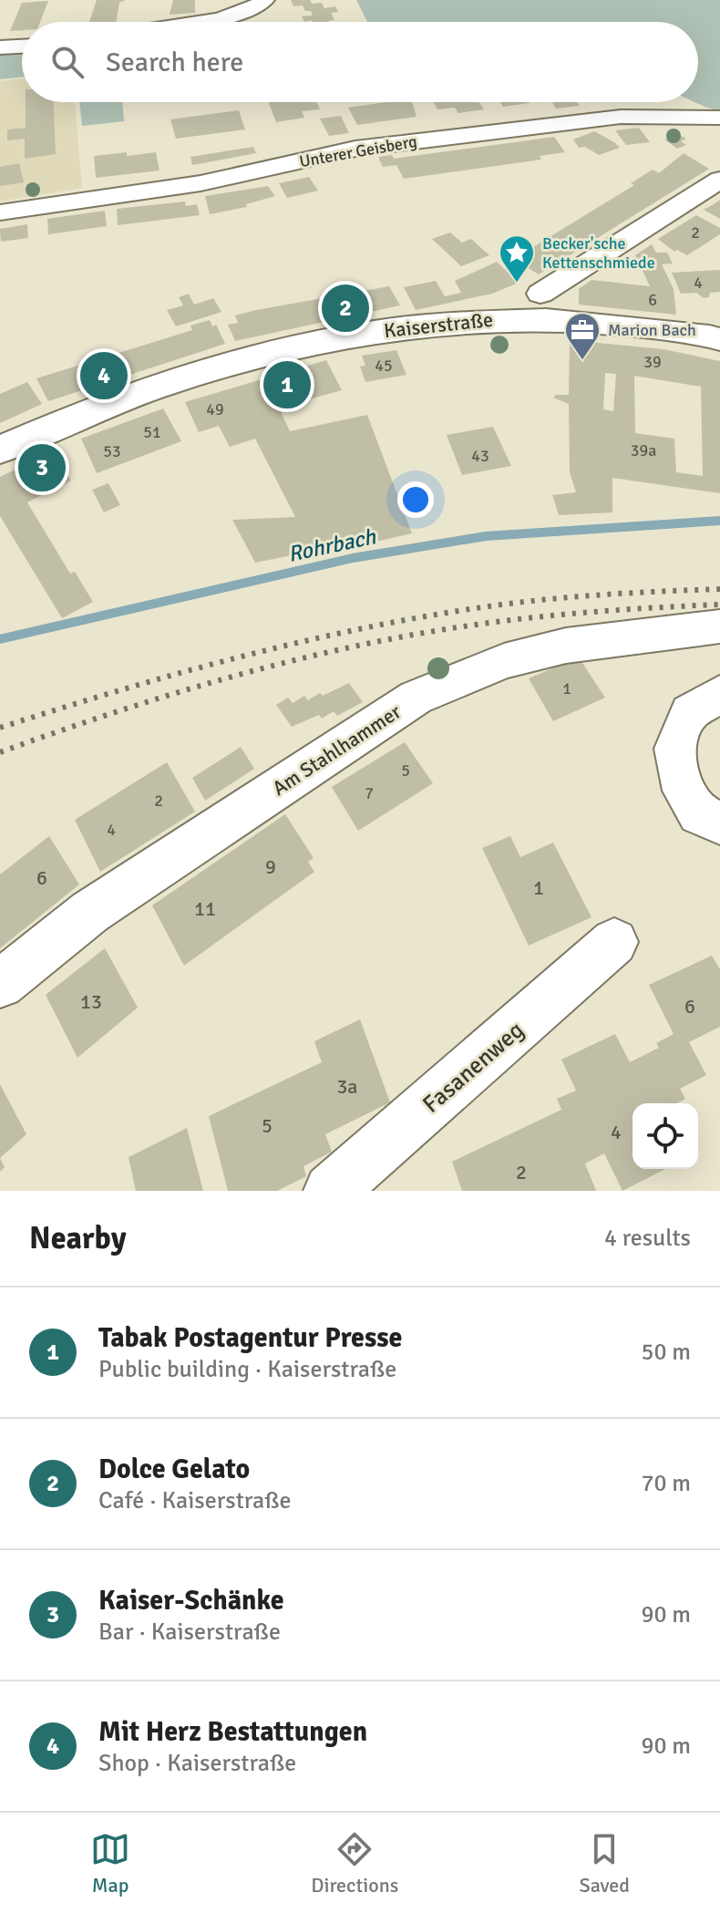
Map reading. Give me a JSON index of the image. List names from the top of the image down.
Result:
{
  "streets": {
    "main road": ["Kaiserstraße"],
    "street": ["Unterer Geisberg", "Am Stahlhammer", "Fasanenweg"]
  },
  "water": ["Rohrbach"],
  "places": {
    "place": ["Becker'sche Kettenschmiede"],
    "office": ["Marion Bach"]
  },
  "house_numbers": [
    "2",
    "4",
    "6",
    "39",
    "45",
    "49",
    "51",
    "39a",
    "53",
    "43",
    "1",
    "5",
    "7",
    "2",
    "4",
    "9",
    "6",
    "1",
    "11",
    "13",
    "6",
    "3a",
    "5",
    "4",
    "2"
  ],
  "page": {
    "search": "Search here",
    "pins": [
      "2",
      "4",
      "1",
      "3"
    ],
    "heading": ["Nearby", "4 results"],
    "list": [
      {
        "mark": "1",
        "name": "Tabak Postagentur Presse",
        "note": "Public building · Kaiserstraße",
        "value": "50 m"
      },
      {
        "mark": "2",
        "name": "Dolce Gelato",
        "note": "Café · Kaiserstraße",
        "value": "70 m"
      },
      {
        "mark": "3",
        "name": "Kaiser-Schänke",
        "note": "Bar · Kaiserstraße",
        "value": "90 m"
      },
      {
        "mark": "4",
        "name": "Mit Herz Bestattungen",
        "note": "Shop · Kaiserstraße",
        "value": "90 m"
      }
    ],
    "nav": ["Map", "Directions", "Saved"]
  }
}
